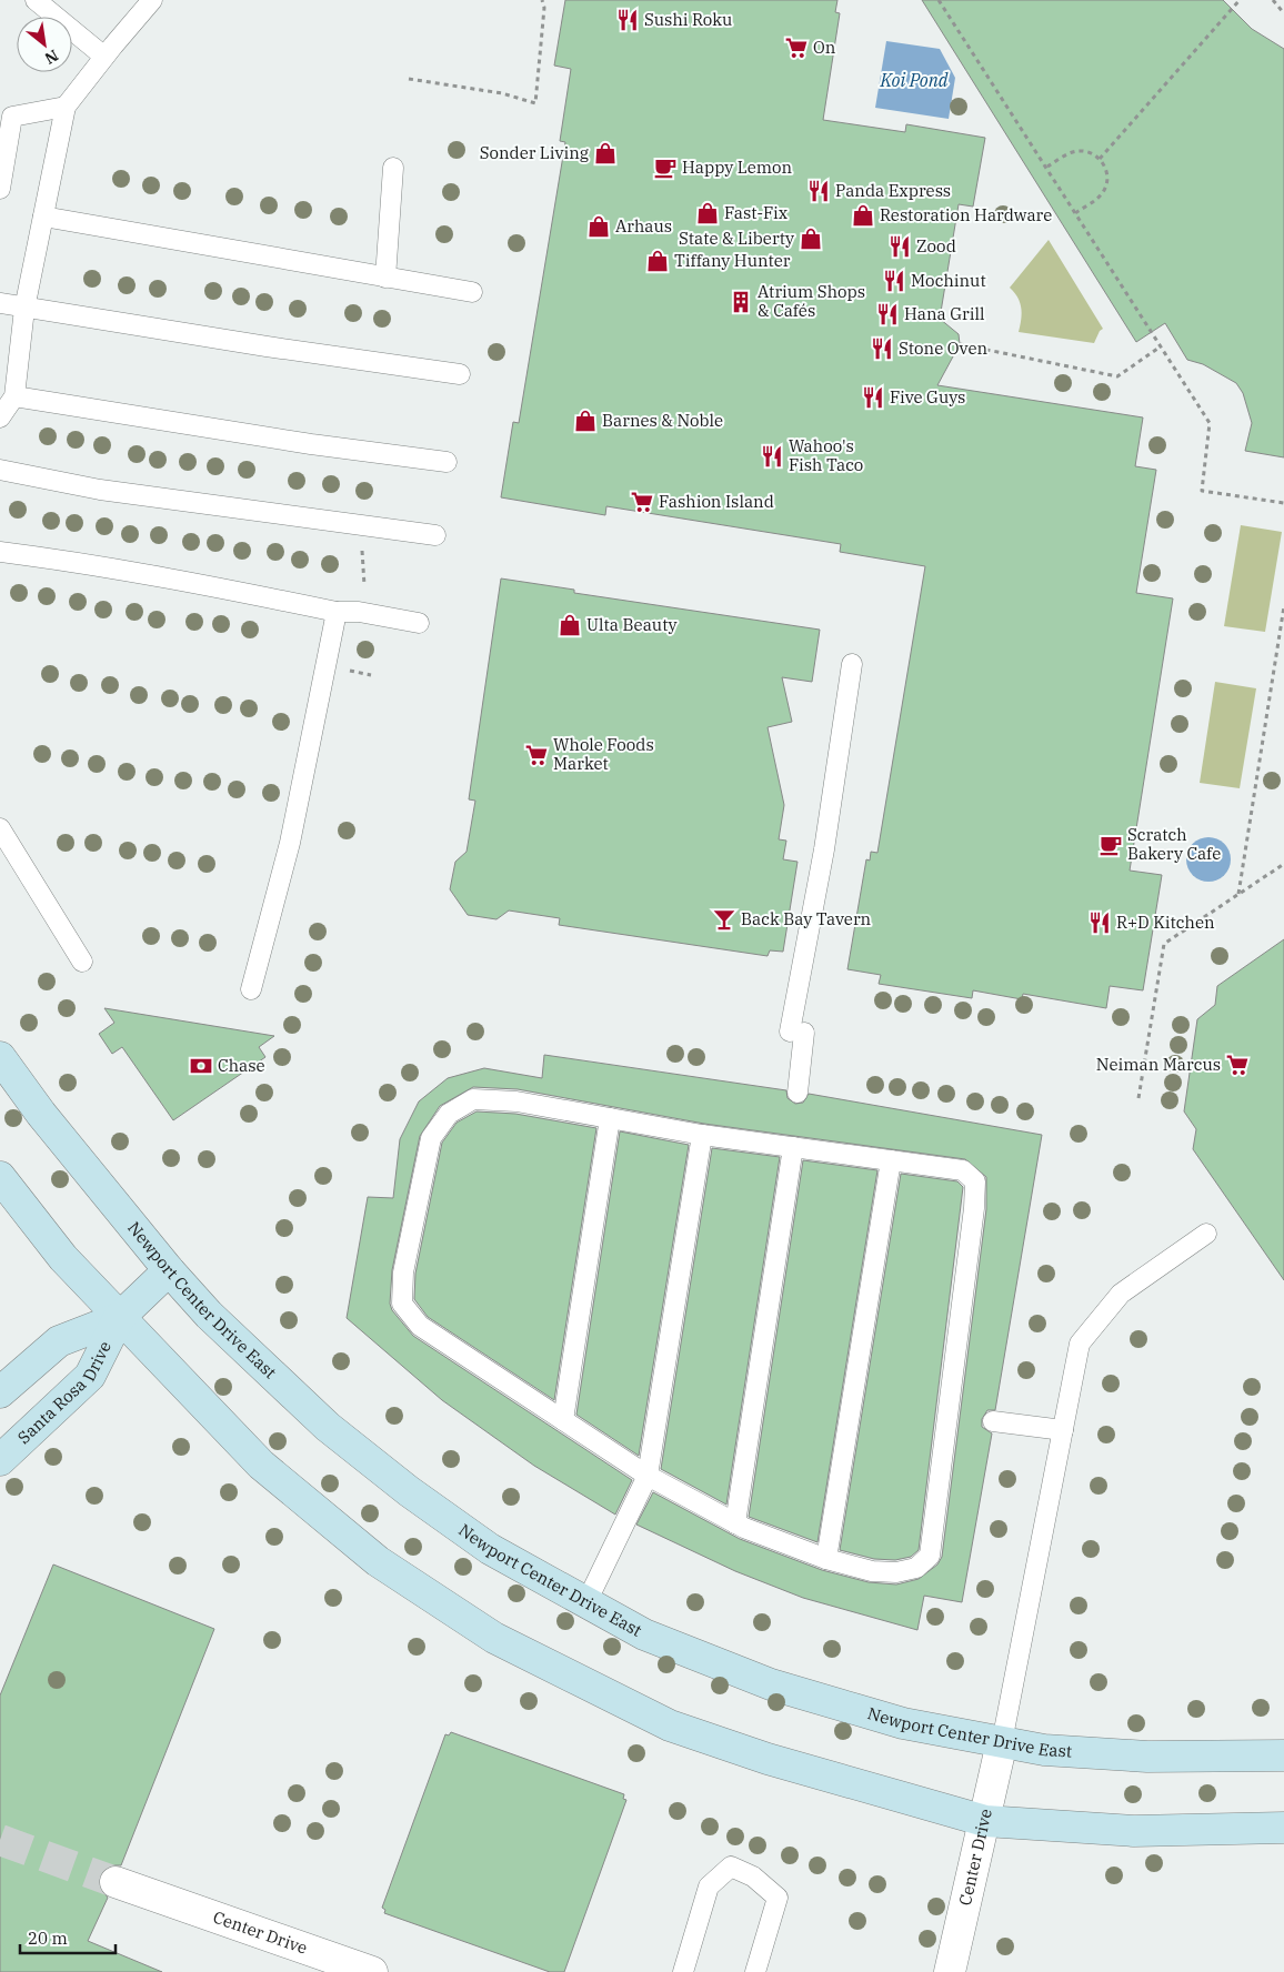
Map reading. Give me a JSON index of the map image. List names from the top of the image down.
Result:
{
  "streets": {
    "main road": ["Newport Center Drive East", "Santa Rosa Drive"],
    "street": ["Center Drive"]
  },
  "crossings": [
    ["Newport Center Drive East", "Santa Rosa Drive"],
    ["Newport Center Drive East", "Center Drive"]
  ],
  "water": ["Koi Pond"],
  "places": {
    "restaurant": [
      "Sushi Roku",
      "Panda Express",
      "Zood",
      "Mochinut",
      "Hana Grill",
      "Stone Oven",
      "Five Guys",
      "Wahoo's Fish Taco",
      "R+D Kitchen"
    ],
    "supermarket": [
      "On",
      "Fashion Island",
      "Whole Foods Market",
      "Neiman Marcus"
    ],
    "shop": [
      "Sonder Living",
      "Fast-Fix",
      "Restoration Hardware",
      "Arhaus",
      "State & Liberty",
      "Tiffany Hunter",
      "Barnes & Noble",
      "Ulta Beauty"
    ],
    "cafe": ["Happy Lemon", "Scratch Bakery Cafe"],
    "building": ["Atrium Shops & Cafés"],
    "bar": ["Back Bay Tavern"],
    "bank": ["Chase"]
  },
  "scale_bar": "20 m",
  "north": "bottom right"
}
